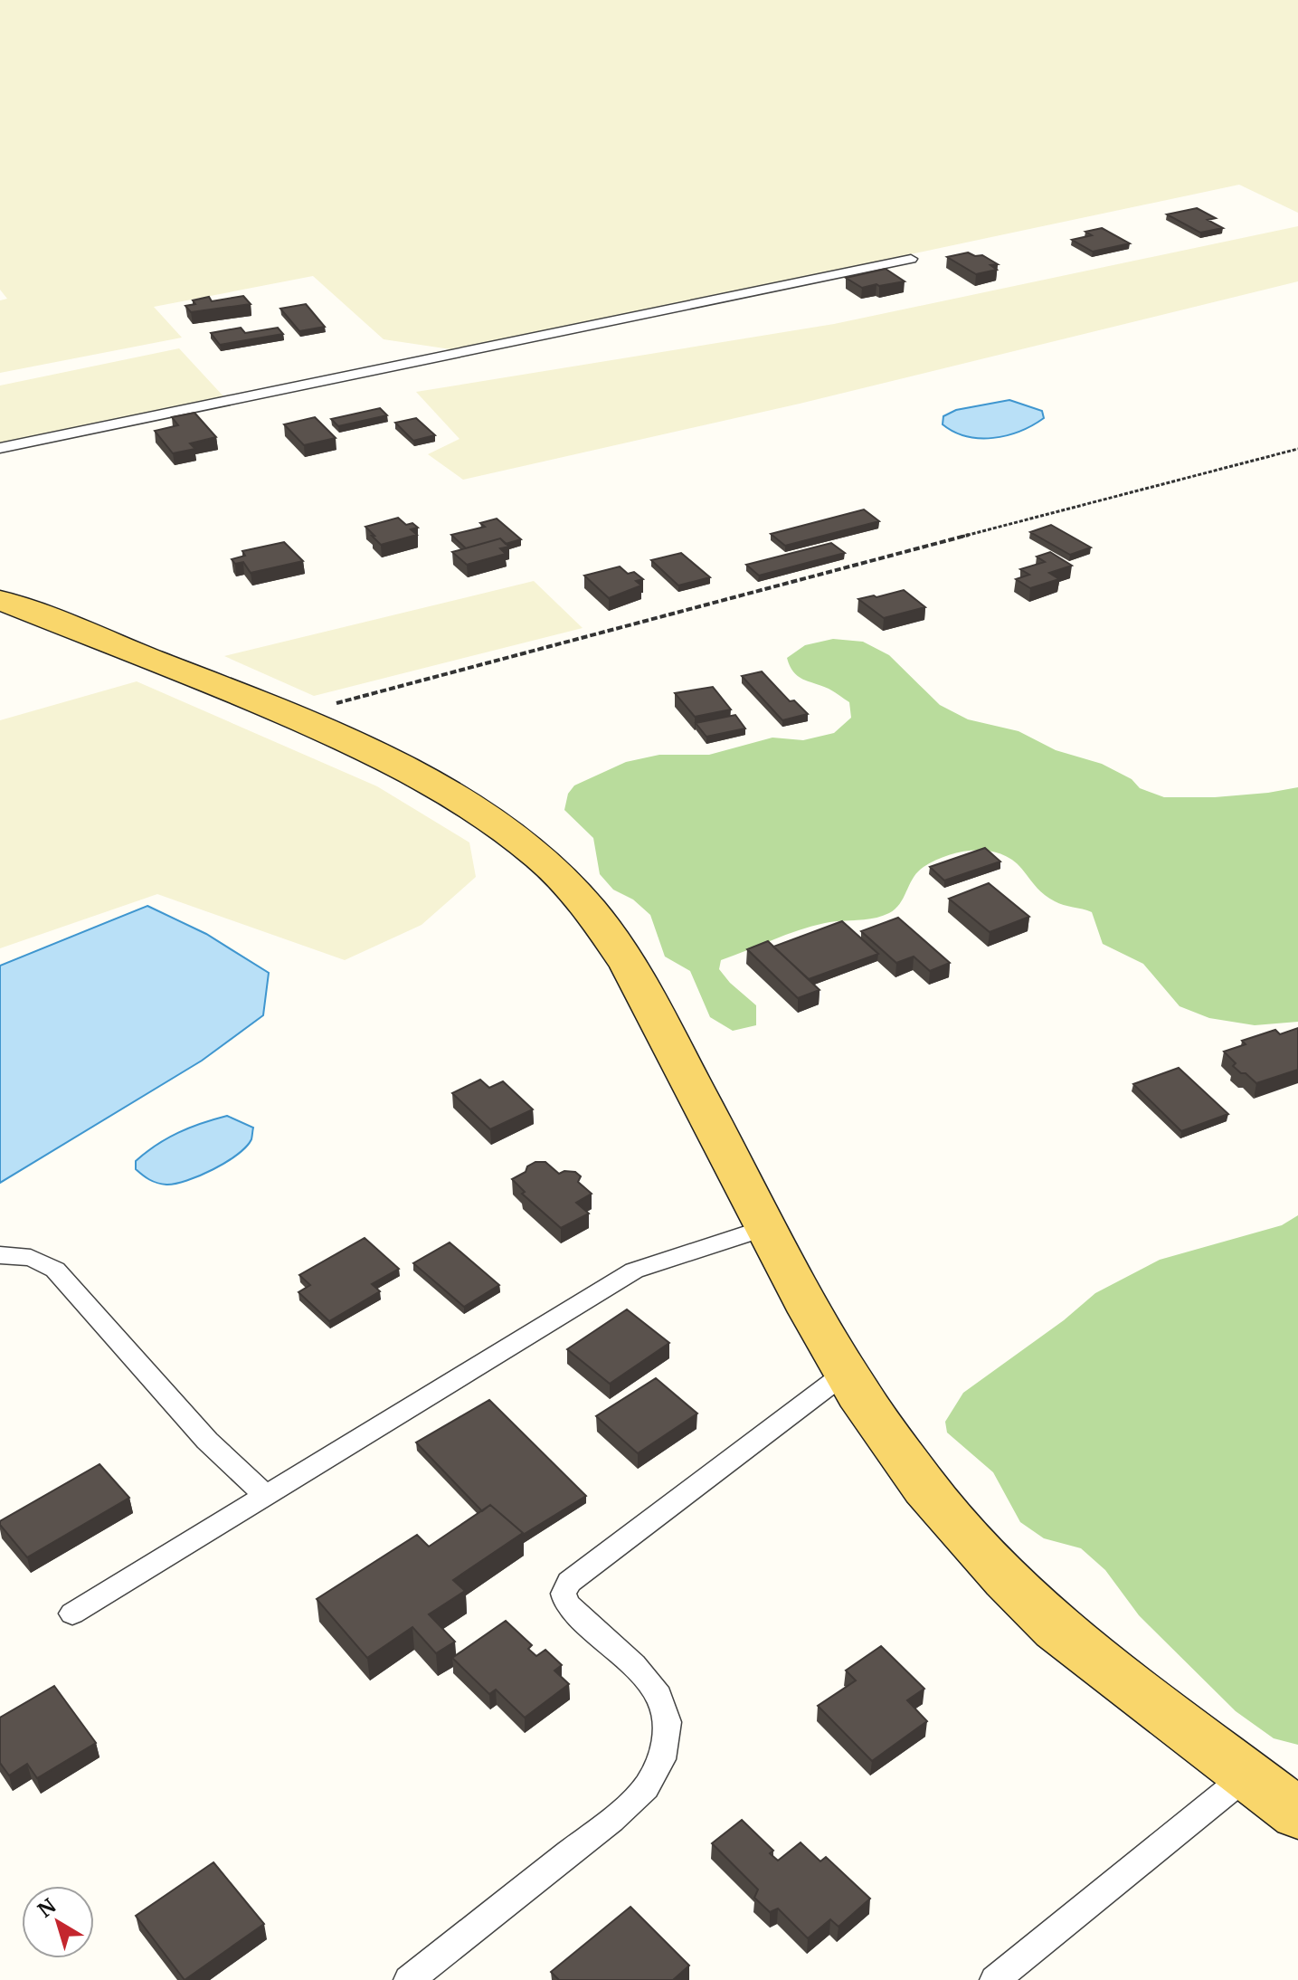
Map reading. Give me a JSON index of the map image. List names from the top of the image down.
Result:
{
  "north": "top left"
}
